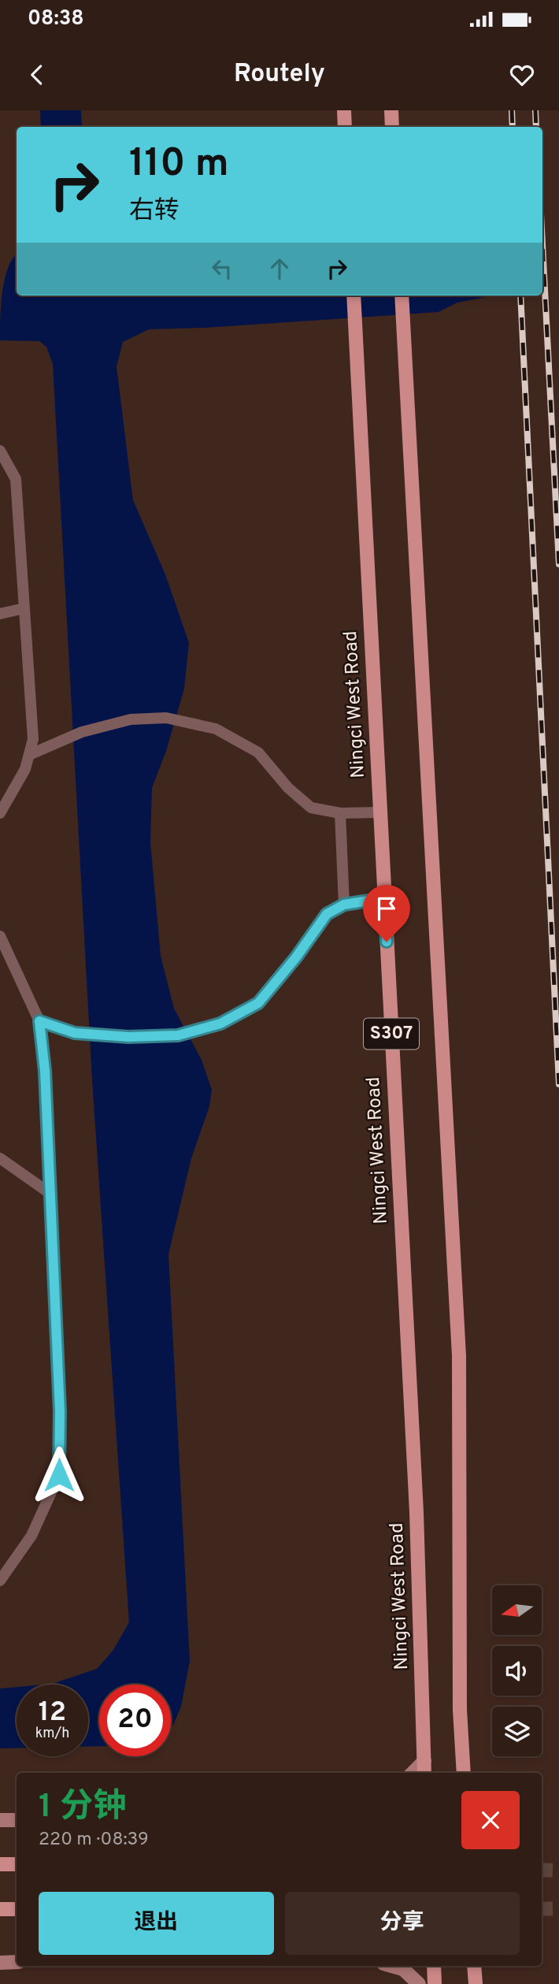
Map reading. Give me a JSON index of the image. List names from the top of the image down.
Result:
{
  "streets": {
    "main road": ["Ningci West Road", "S307"]
  },
  "north": "left",
  "page": {
    "status": "08:38",
    "header": "Routely",
    "turn": ["110 m", "右转"],
    "speed": "12 km/h",
    "limit": "20",
    "heading": ["1 分钟", "220 m · 08:39"],
    "buttons": ["退出", "分享"]
  }
}
